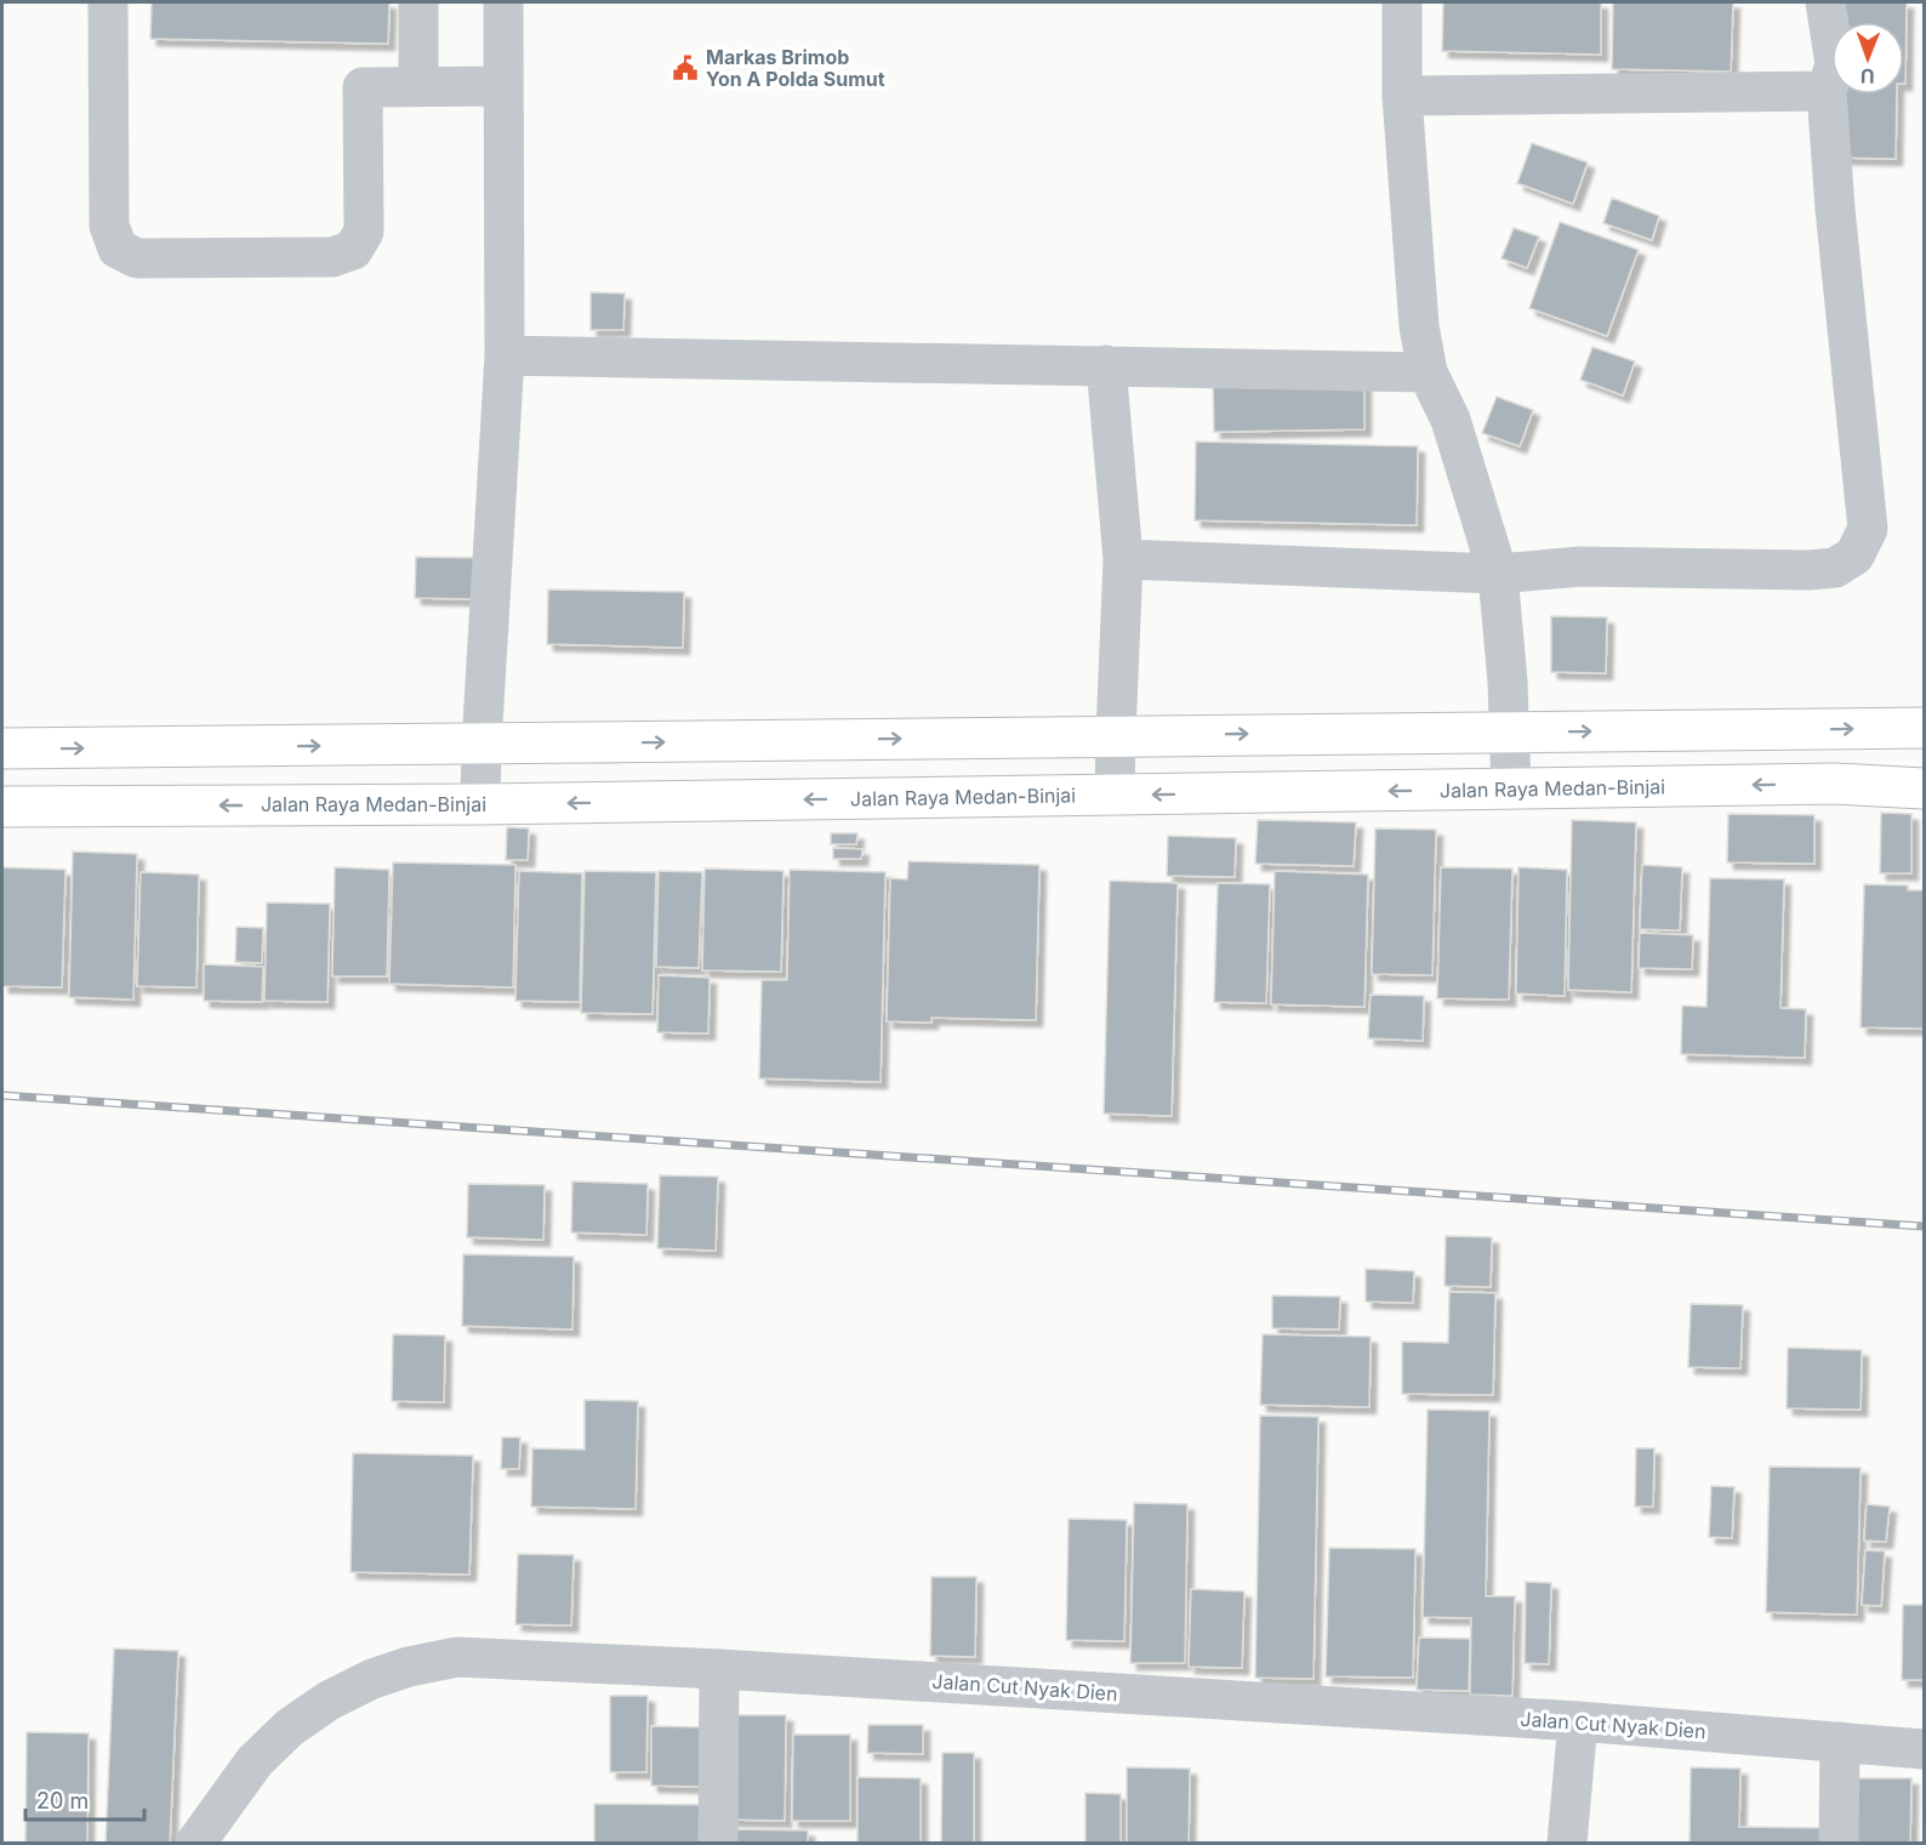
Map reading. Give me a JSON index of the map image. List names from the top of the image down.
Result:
{
  "streets": {
    "main road": ["Jalan Raya Medan-Binjai"],
    "street": ["Jalan Cut Nyak Dien"]
  },
  "places": {
    "public building": ["Markas Brimob Yon A Polda Sumut"]
  },
  "scale_bar": "20 m",
  "north": "bottom"
}
